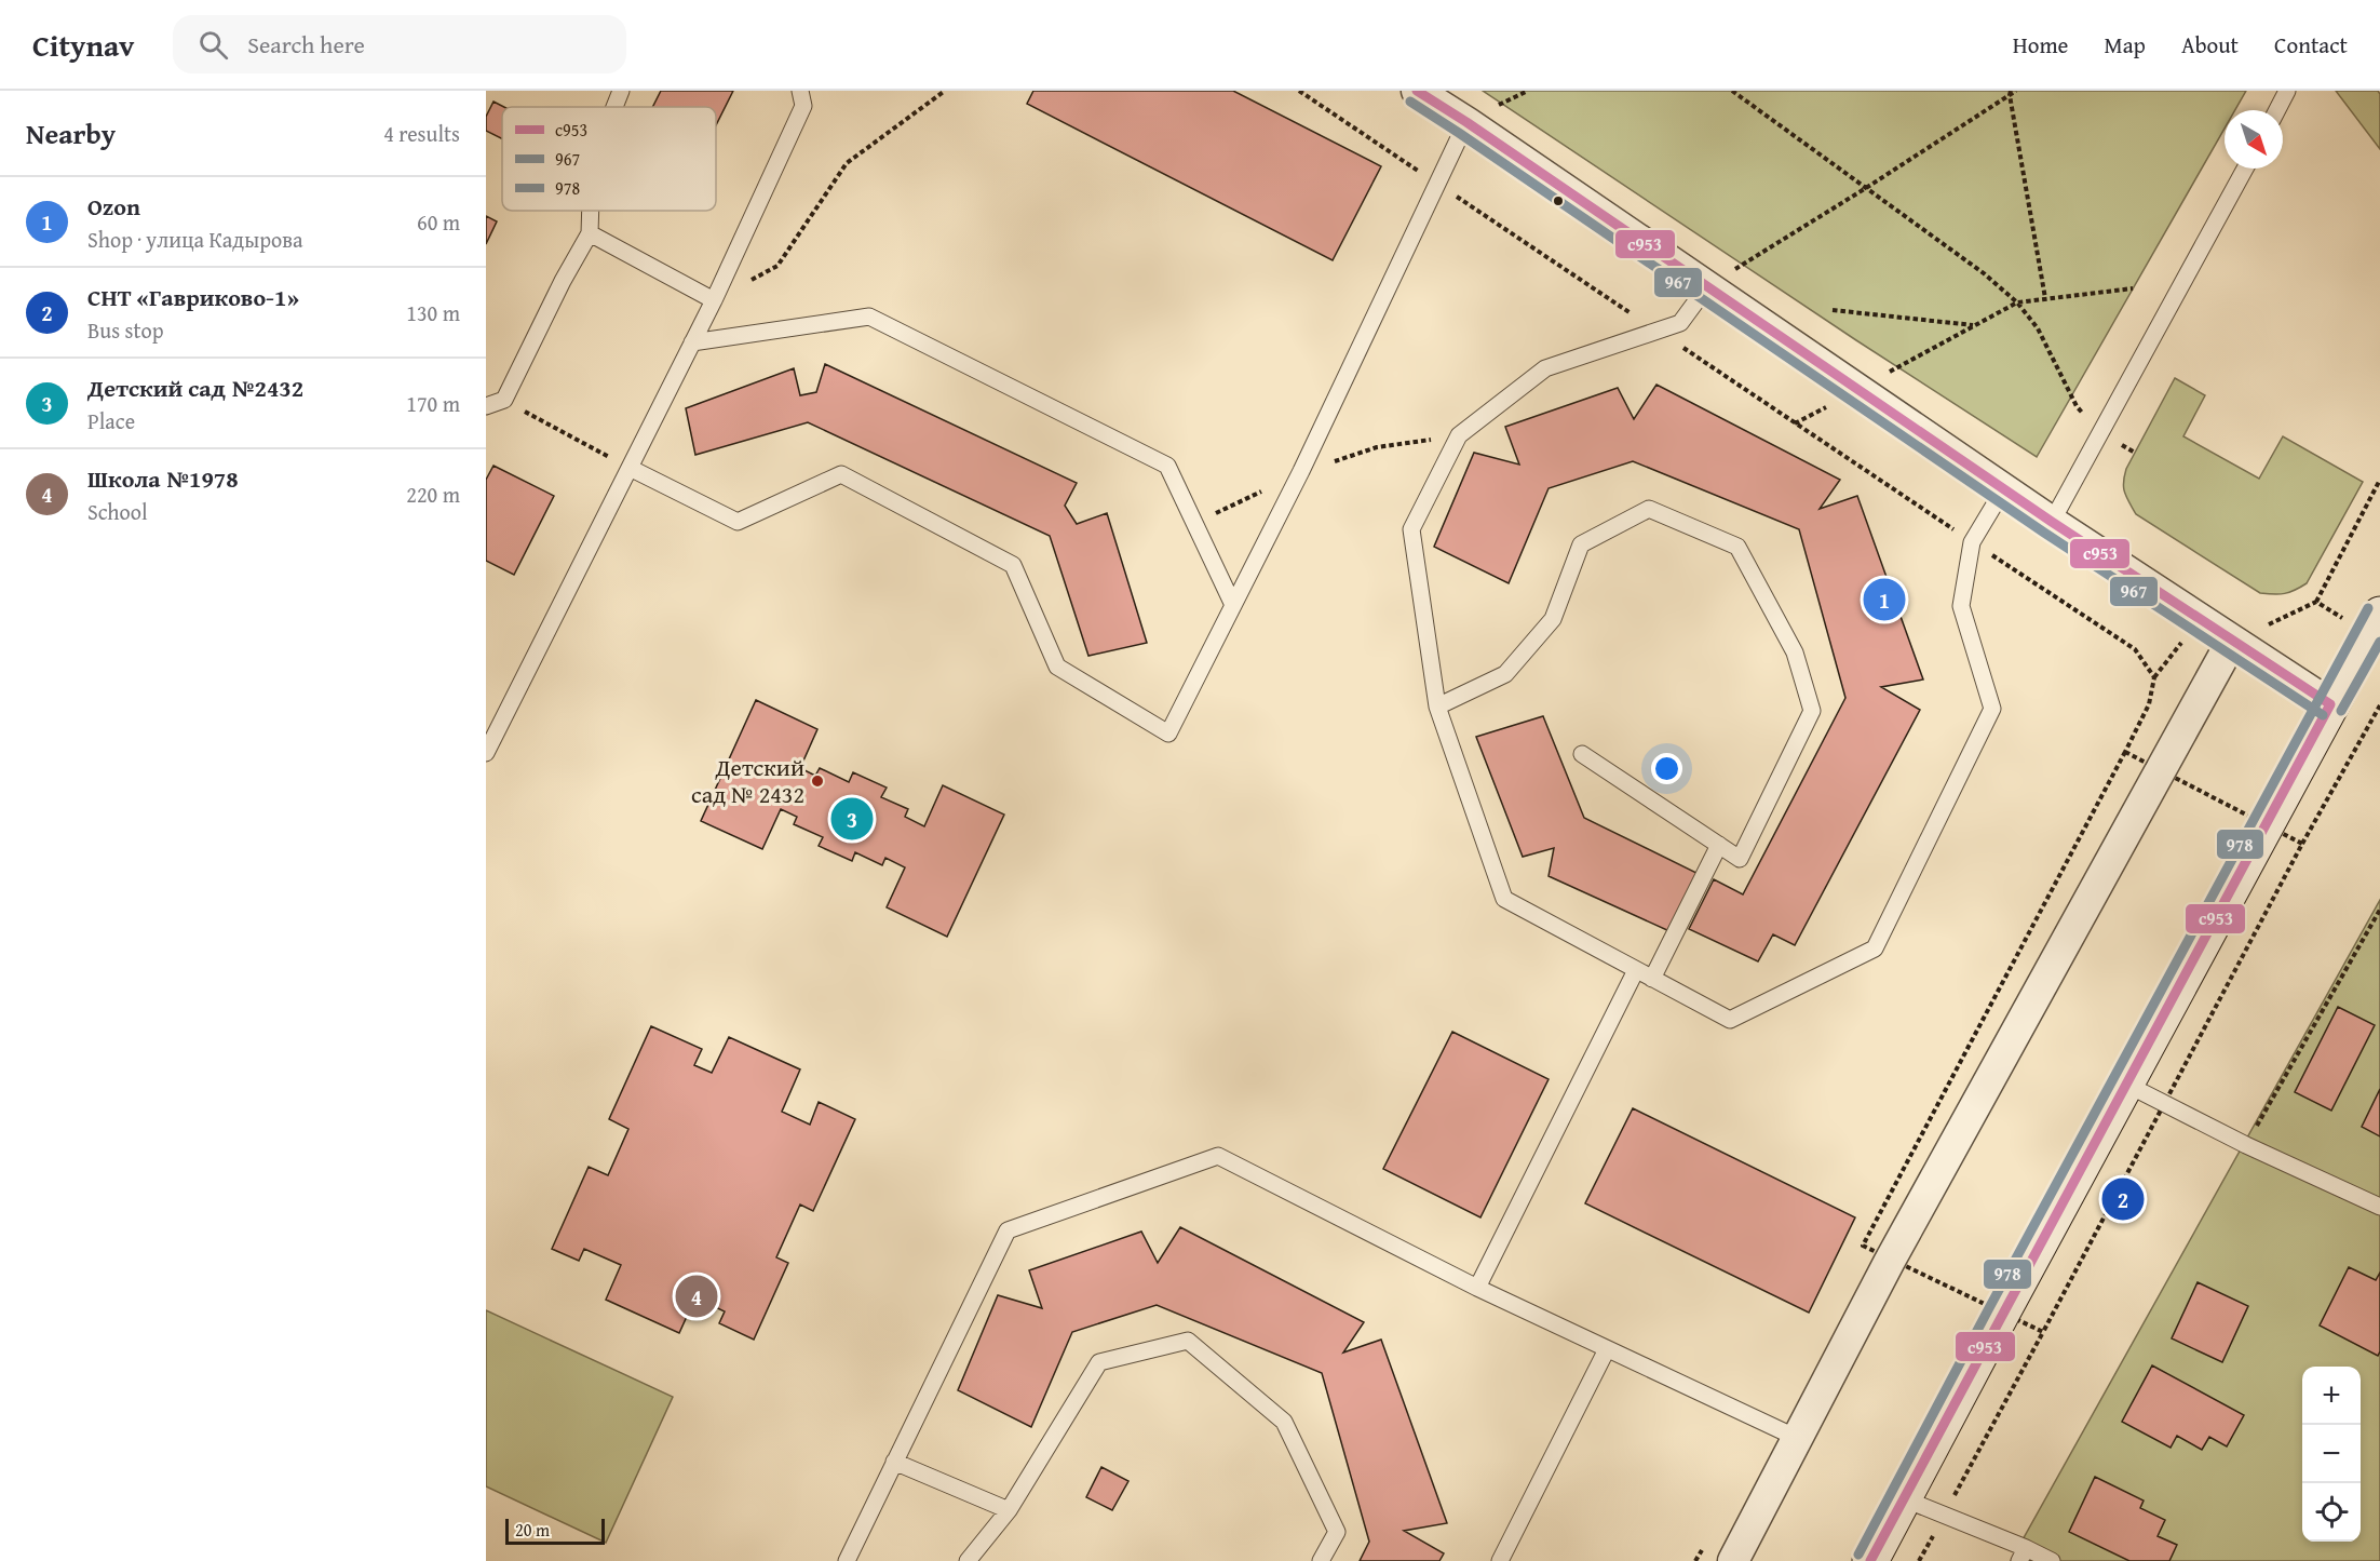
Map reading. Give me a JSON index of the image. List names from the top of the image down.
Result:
{
  "places": ["Детский сад № 2432"],
  "lines": ["transit line с953", "transit line 967", "transit line 978"],
  "legend": ["с953", "967", "978"],
  "scale_bar": "20 m",
  "north": "bottom right",
  "page": {
    "header": "Citynav",
    "search": "Search here",
    "nav": [
      "Home",
      "Map",
      "About",
      "Contact"
    ],
    "heading": ["Nearby", "4 results"],
    "list": [
      {
        "mark": "1",
        "name": "Ozon",
        "note": "Shop · улица Кадырова",
        "value": "60 m"
      },
      {
        "mark": "2",
        "name": "СНТ «Гавриково-1»",
        "note": "Bus stop",
        "value": "130 m"
      },
      {
        "mark": "3",
        "name": "Детский сад №2432",
        "note": "Place",
        "value": "170 m"
      },
      {
        "mark": "4",
        "name": "Школа №1978",
        "note": "School",
        "value": "220 m"
      }
    ],
    "pins": [
      "1",
      "3",
      "2",
      "4"
    ],
    "map_buttons": ["+", "−"],
    "scale": "20 m"
  }
}
